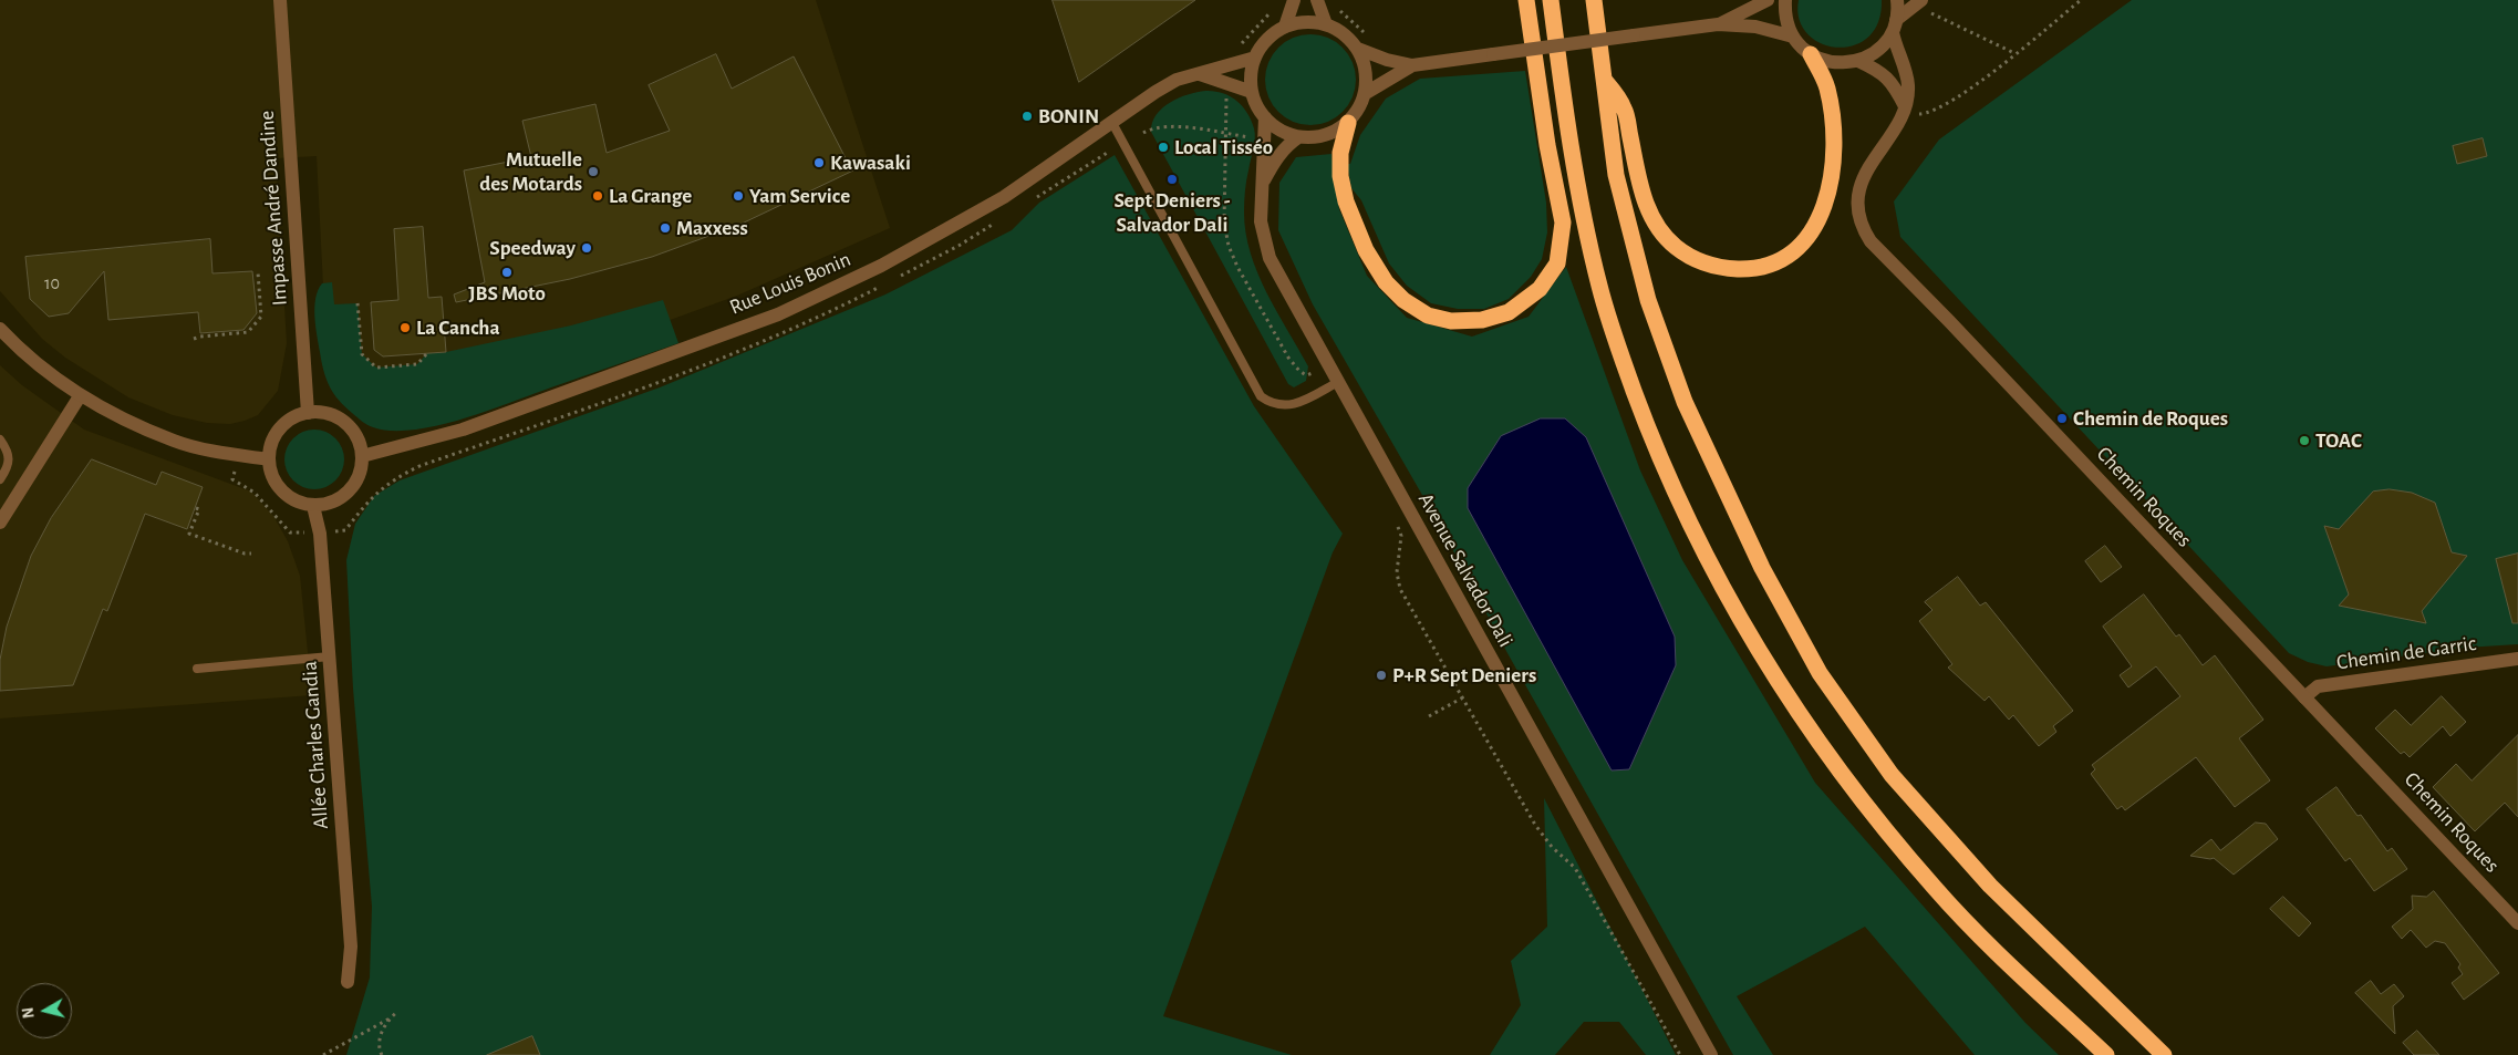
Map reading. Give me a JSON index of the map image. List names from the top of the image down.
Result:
{
  "streets": {
    "street": [
      "Impasse André Dandine",
      "Rue Louis Bonin",
      "Chemin Roques",
      "Avenue Salvador Dali",
      "Chemin de Garric",
      "Allée Charles Gandia"
    ]
  },
  "crossings": [
    ["Impasse André Dandine", "Rue Louis Bonin"],
    ["Impasse André Dandine", "Allée Charles Gandia"],
    ["Rue Louis Bonin", "Avenue Salvador Dali"],
    ["Rue Louis Bonin", "Allée Charles Gandia"],
    ["Chemin Roques", "Chemin de Garric"]
  ],
  "places": [
    "BONIN",
    "Local Tisséo",
    "Kawasaki",
    "Mutuelle des Motards",
    "Sept Deniers - Salvador Dali",
    "La Grange",
    "Yam Service",
    "Maxxess",
    "Speedway",
    "JBS Moto",
    "La Cancha",
    "Chemin de Roques",
    "TOAC",
    "P+R Sept Deniers"
  ],
  "house_numbers": ["10"],
  "north": "left"
}
